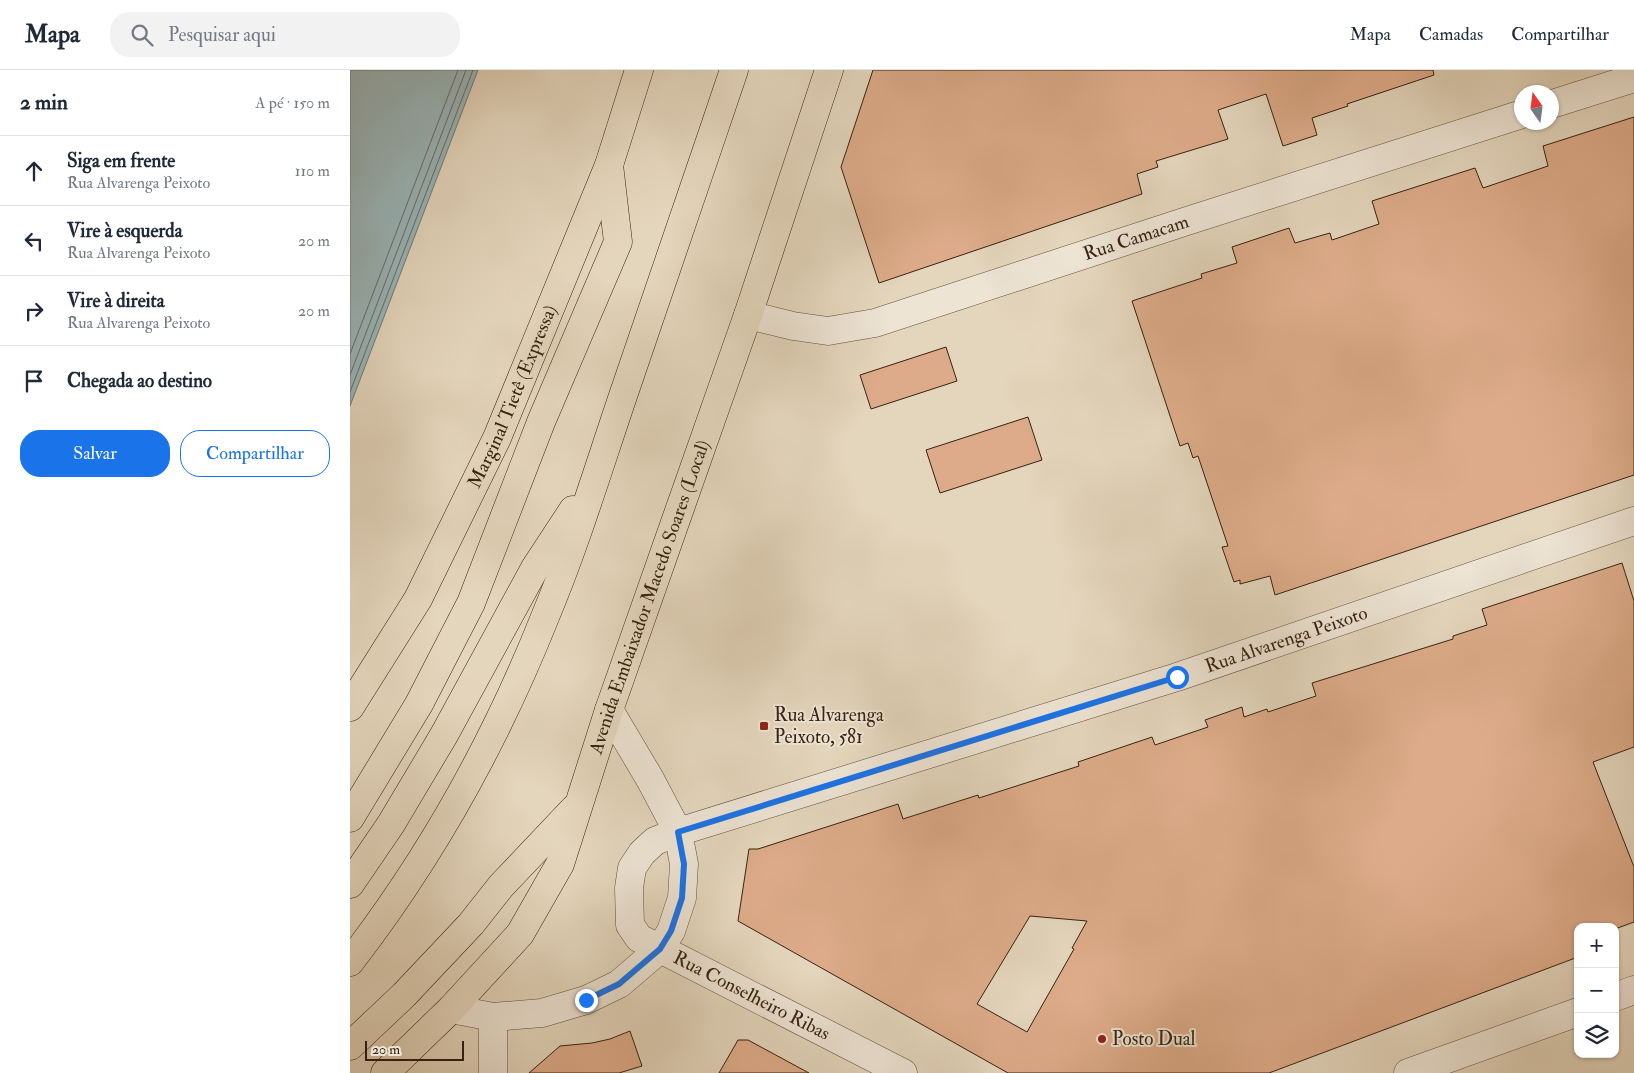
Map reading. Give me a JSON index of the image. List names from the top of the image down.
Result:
{
  "streets": {
    "highway": ["Marginal Tietê (Expressa)", "Avenida Embaixador Macedo Soares (Local)"],
    "street": ["Rua Camacam", "Rua Alvarenga Peixoto", "Rua Conselheiro Ribas"]
  },
  "crossings": [
    ["Rua Camacam", "Avenida Embaixador Macedo Soares (Local)"],
    ["Rua Alvarenga Peixoto", "Rua Conselheiro Ribas"]
  ],
  "places": {
    "transit": ["Rua Alvarenga Peixoto, 581"],
    "other": ["Posto Dual"]
  },
  "scale_bar": "20 m",
  "north": "top",
  "page": {
    "header": "Mapa",
    "search": "Pesquisar aqui",
    "nav": ["Mapa", "Camadas", "Compartilhar"],
    "heading": ["2 min", "A pé · 150 m"],
    "list": [
      ["Siga em frente", "Rua Alvarenga Peixoto", "110 m"],
      ["Vire à esquerda", "Rua Alvarenga Peixoto", "20 m"],
      ["Vire à direita", "Rua Alvarenga Peixoto", "20 m"],
      "Chegada ao destino"
    ],
    "buttons": ["Salvar", "Compartilhar"],
    "map_buttons": ["+", "−"],
    "scale": "20 m"
  }
}
